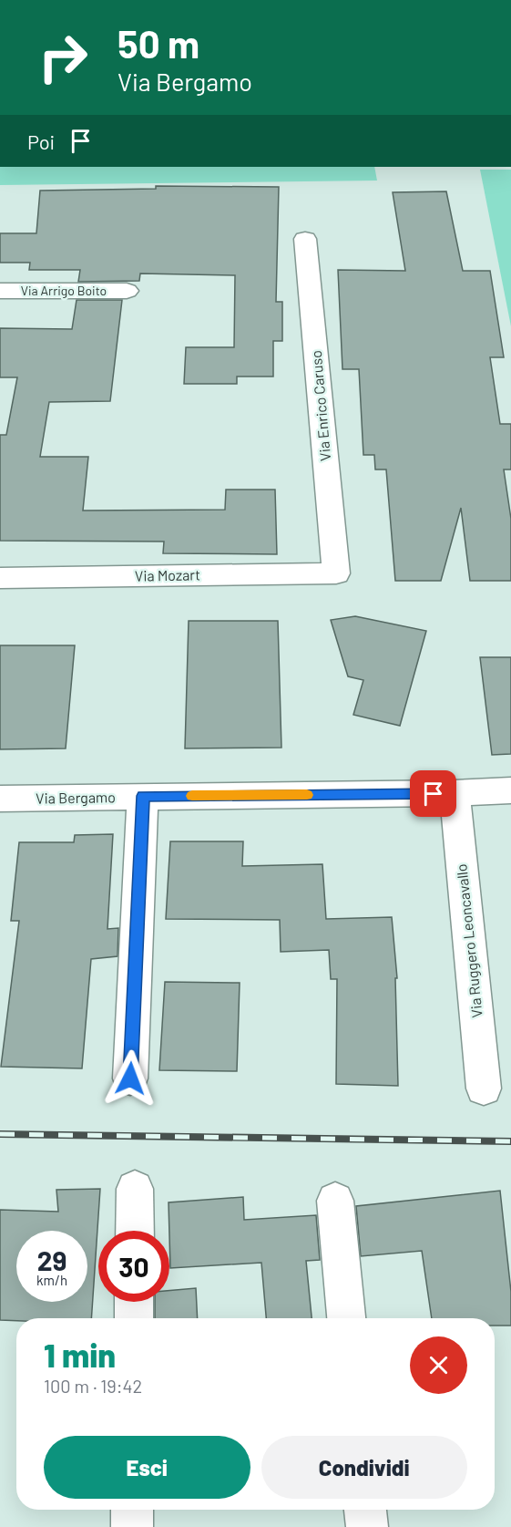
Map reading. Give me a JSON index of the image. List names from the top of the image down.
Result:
{
  "streets": {
    "street": [
      "Via Arrigo Boito",
      "Via Enrico Caruso",
      "Via Mozart",
      "Via Bergamo",
      "Via Ruggero Leoncavallo"
    ]
  },
  "crossings": [
    ["Via Enrico Caruso", "Via Mozart"],
    ["Via Bergamo", "Via Ruggero Leoncavallo"]
  ],
  "page": {
    "turn": ["50 m", "Via Bergamo"],
    "then": "Poi",
    "speed": "29 km/h",
    "limit": "30",
    "heading": ["1 min", "100 m · 19:42"],
    "buttons": ["Esci", "Condividi"]
  }
}
